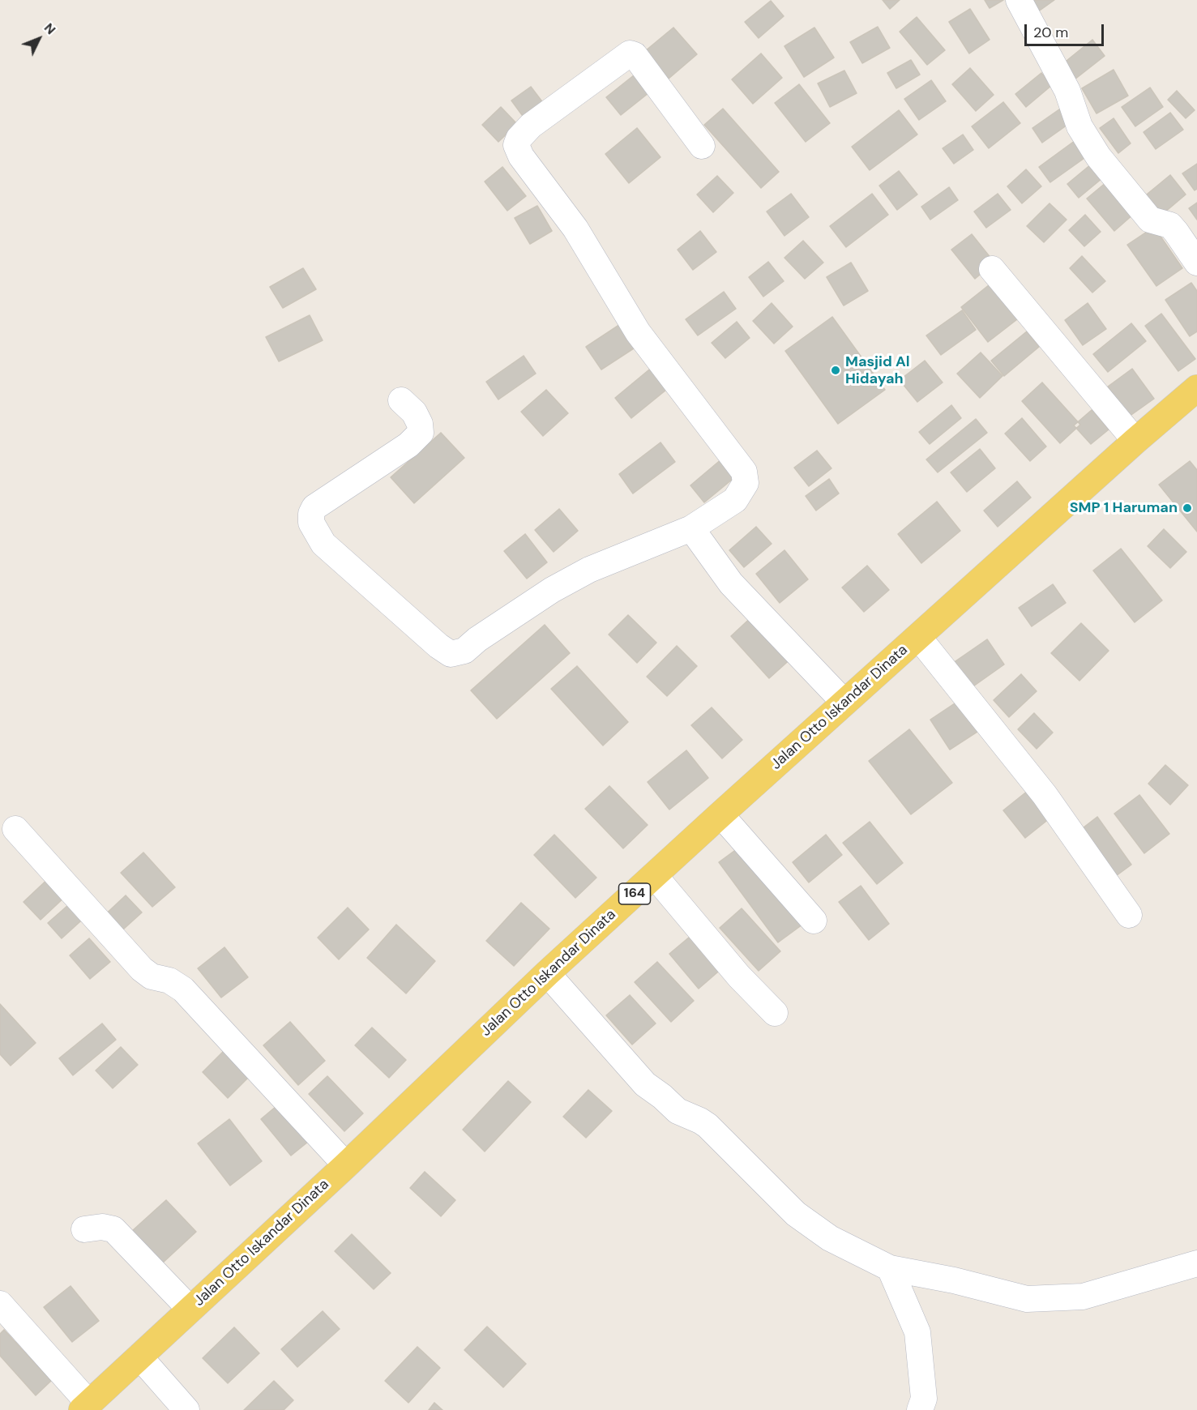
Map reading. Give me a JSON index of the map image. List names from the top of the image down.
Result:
{
  "streets": {
    "main road": ["Jalan Otto Iskandar Dinata", "164"]
  },
  "places": ["Masjid Al Hidayah", "SMP 1 Haruman"],
  "scale_bar": "20 m",
  "north": "top right"
}
